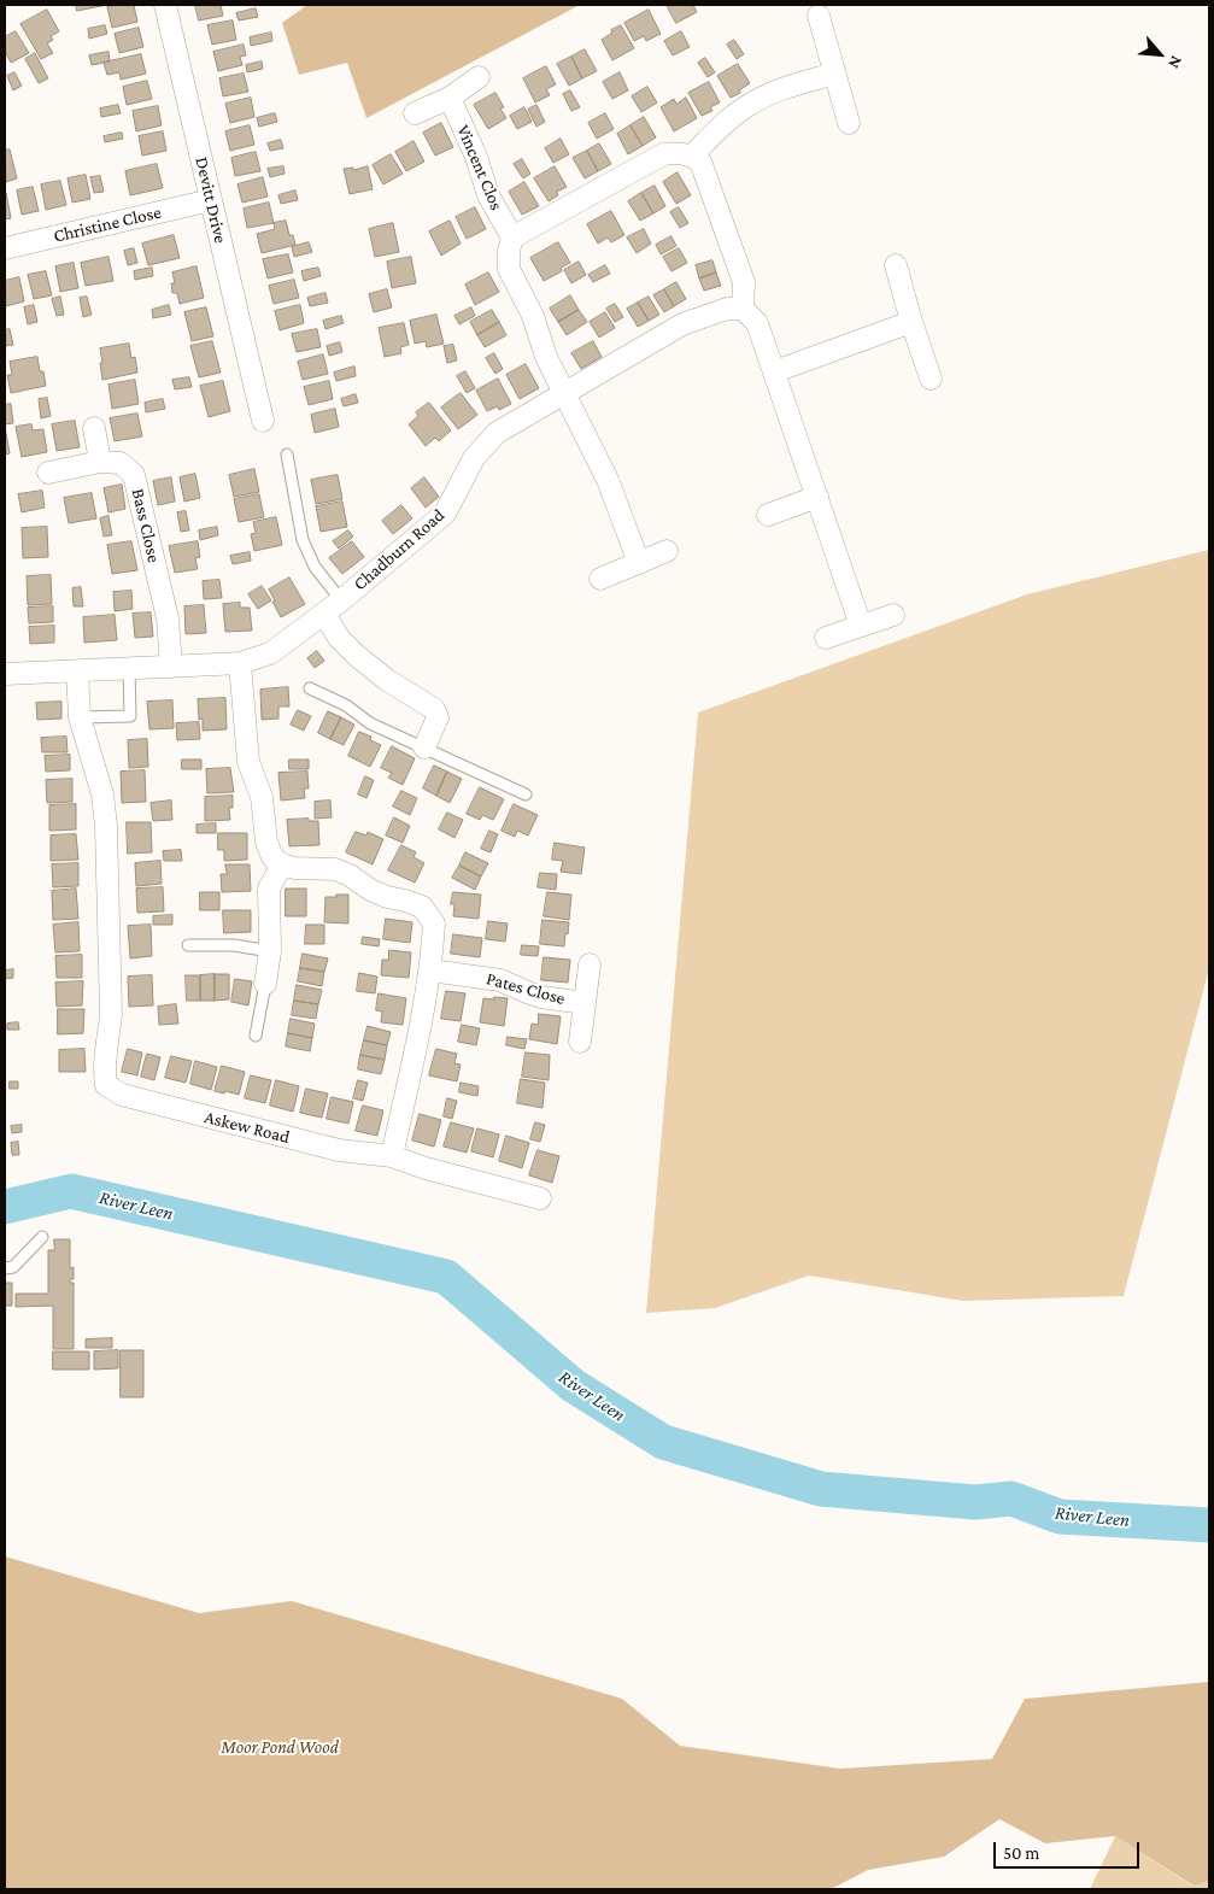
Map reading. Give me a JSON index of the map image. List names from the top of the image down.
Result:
{
  "streets": {
    "street": [
      "Vincent Clos",
      "Devitt Drive",
      "Christine Close",
      "Bass Close",
      "Chadburn Road",
      "Pates Close",
      "Askew Road"
    ]
  },
  "crossings": [
    ["Devitt Drive", "Christine Close"],
    ["Bass Close", "Chadburn Road"]
  ],
  "water": ["River Leen"],
  "parks": ["Moor Pond Wood"],
  "scale_bar": "50 m",
  "north": "bottom right"
}
